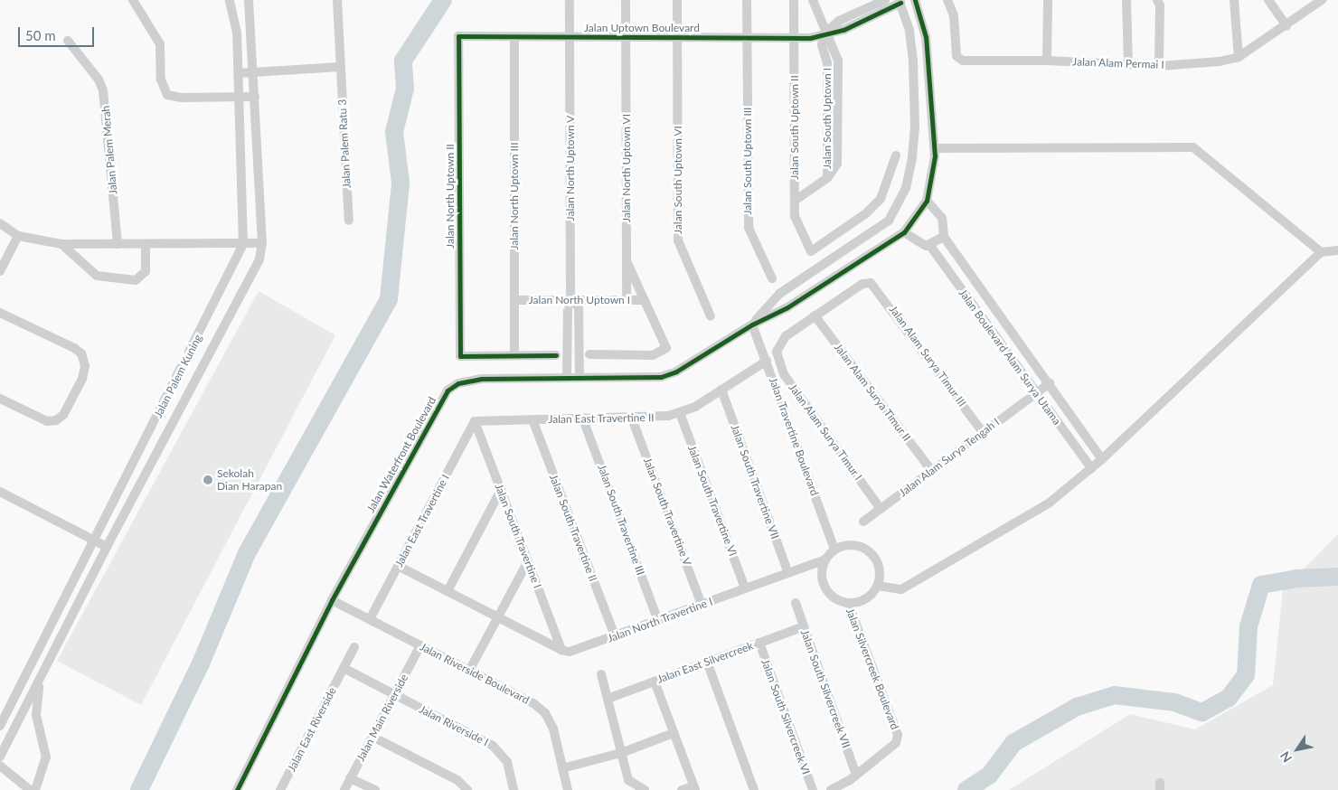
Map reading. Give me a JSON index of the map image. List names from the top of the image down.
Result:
{
  "streets": {
    "street": [
      "Jalan Uptown Boulevard",
      "Jalan Alam Permai I",
      "Jalan South Uptown I",
      "Jalan South Uptown II",
      "Jalan Palem Ratu 3",
      "Jalan Palem Merah",
      "Jalan South Uptown III",
      "Jalan North Uptown V",
      "Jalan North Uptown VI",
      "Jalan South Uptown VI",
      "Jalan North Uptown II",
      "Jalan North Uptown III",
      "Jalan North Uptown I",
      "Jalan Alam Surya Timur III",
      "Jalan Boulevard Alam Surya Utama",
      "Jalan Palem Kuning",
      "Jalan Alam Surya Timur II",
      "Jalan East Travertine II",
      "Jalan Alam Surya Timur I",
      "Jalan Travertine Boulevard",
      "Jalan Waterfront Boulevard",
      "Jalan Alam Surya Tengah I",
      "Jalan South Travertine VII",
      "Jalan South Travertine VI",
      "Jalan South Travertine V",
      "Jalan South Travertine III",
      "Jalan East Travertine I",
      "Jalan South Travertine II",
      "Jalan South Travertine I",
      "Jalan North Travertine I",
      "Jalan East Silvercreek",
      "Jalan Silvercreek Boulevard",
      "Jalan Riverside Boulevard",
      "Jalan South Silvercreek VII",
      "Jalan South Silvercreek VI",
      "Jalan Main Riverside",
      "Jalan Riverside I",
      "Jalan East Riverside"
    ]
  },
  "crossings": [
    ["Jalan Uptown Boulevard", "Jalan South Uptown I"],
    ["Jalan Uptown Boulevard", "Jalan South Uptown II"],
    ["Jalan Uptown Boulevard", "Jalan South Uptown III"],
    ["Jalan Uptown Boulevard", "Jalan North Uptown V"],
    ["Jalan Uptown Boulevard", "Jalan North Uptown VI"],
    ["Jalan Uptown Boulevard", "Jalan South Uptown VI"],
    ["Jalan Uptown Boulevard", "Jalan North Uptown II"],
    ["Jalan Uptown Boulevard", "Jalan North Uptown III"],
    ["Jalan South Uptown I", "Jalan South Uptown II"],
    ["Jalan North Uptown V", "Jalan North Uptown I"],
    ["Jalan North Uptown V", "Jalan Waterfront Boulevard"],
    ["Jalan North Uptown VI", "Jalan North Uptown I"],
    ["Jalan North Uptown II", "Jalan North Uptown III"],
    ["Jalan North Uptown III", "Jalan North Uptown I"],
    ["Jalan Alam Surya Timur III", "Jalan Alam Surya Timur II"],
    ["Jalan Alam Surya Timur III", "Jalan Alam Surya Timur I"],
    ["Jalan Alam Surya Timur III", "Jalan Alam Surya Tengah I"],
    ["Jalan Boulevard Alam Surya Utama", "Jalan Alam Surya Tengah I"],
    ["Jalan Alam Surya Timur II", "Jalan Alam Surya Timur I"],
    ["Jalan Alam Surya Timur II", "Jalan Alam Surya Tengah I"],
    ["Jalan East Travertine II", "Jalan Travertine Boulevard"],
    ["Jalan East Travertine II", "Jalan South Travertine VII"],
    ["Jalan East Travertine II", "Jalan South Travertine VI"],
    ["Jalan East Travertine II", "Jalan South Travertine V"],
    ["Jalan East Travertine II", "Jalan South Travertine III"],
    ["Jalan East Travertine II", "Jalan East Travertine I"],
    ["Jalan East Travertine II", "Jalan South Travertine II"],
    ["Jalan East Travertine II", "Jalan South Travertine I"],
    ["Jalan Alam Surya Timur I", "Jalan Alam Surya Tengah I"],
    ["Jalan Travertine Boulevard", "Jalan Waterfront Boulevard"],
    ["Jalan Travertine Boulevard", "Jalan North Travertine I"],
    ["Jalan Travertine Boulevard", "Jalan Silvercreek Boulevard"],
    ["Jalan Waterfront Boulevard", "Jalan Riverside Boulevard"],
    ["Jalan South Travertine VII", "Jalan North Travertine I"],
    ["Jalan South Travertine VI", "Jalan North Travertine I"],
    ["Jalan South Travertine V", "Jalan North Travertine I"],
    ["Jalan South Travertine III", "Jalan North Travertine I"],
    ["Jalan East Travertine I", "Jalan South Travertine I"],
    ["Jalan East Travertine I", "Jalan Riverside Boulevard"],
    ["Jalan South Travertine II", "Jalan North Travertine I"],
    ["Jalan South Travertine I", "Jalan North Travertine I"],
    ["Jalan North Travertine I", "Jalan Silvercreek Boulevard"],
    ["Jalan East Silvercreek", "Jalan South Silvercreek VII"],
    ["Jalan East Silvercreek", "Jalan South Silvercreek VI"],
    ["Jalan Silvercreek Boulevard", "Jalan South Silvercreek VII"],
    ["Jalan Riverside Boulevard", "Jalan Main Riverside"],
    ["Jalan Main Riverside", "Jalan Riverside I"]
  ],
  "places": ["Sekolah Dian Harapan"],
  "scale_bar": "50 m",
  "north": "bottom left"
}
